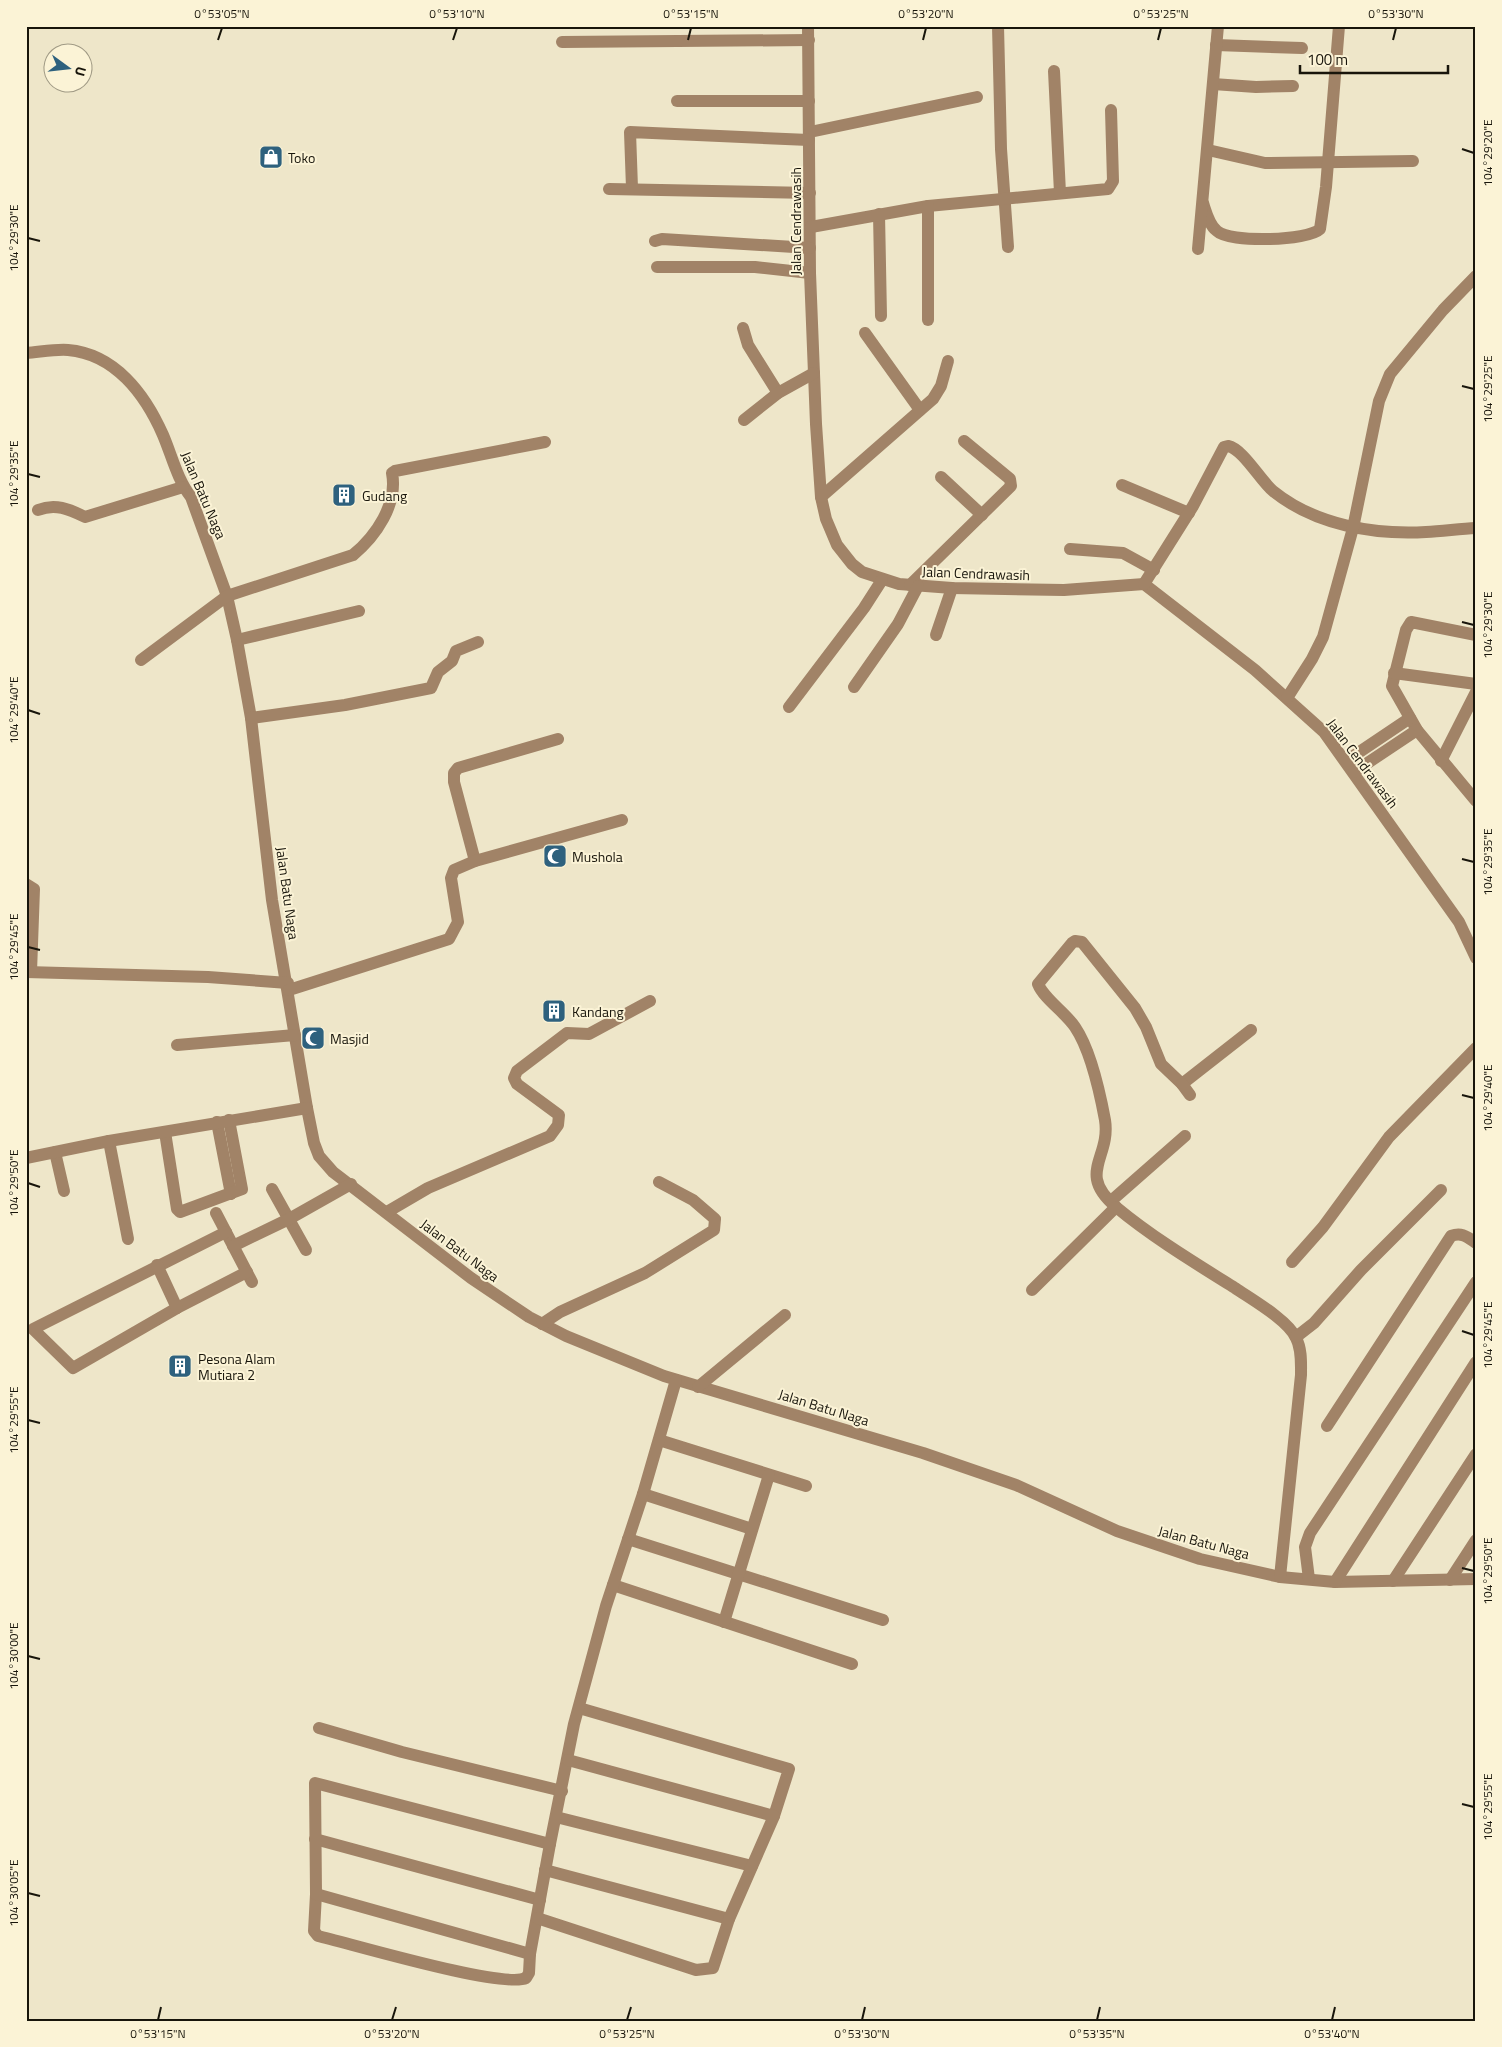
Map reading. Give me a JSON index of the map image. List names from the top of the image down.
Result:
{
  "streets": {
    "street": ["Jalan Cendrawasih", "Jalan Batu Naga"]
  },
  "places": {
    "shop": ["Toko"],
    "building": ["Gudang", "Kandang", "Pesona Alam Mutiara 2"],
    "mosque": ["Mushola", "Masjid"]
  },
  "scale_bar": "100 m",
  "north": "right",
  "coordinates": [
    "0°53'05\"N",
    "0°53'10\"N",
    "0°53'15\"N",
    "0°53'20\"N",
    "0°53'25\"N",
    "0°53'30\"N",
    "104°29'20\"E",
    "104°29'30\"E",
    "104°29'25\"E",
    "104°29'35\"E",
    "104°29'40\"E",
    "104°29'45\"E",
    "104°29'50\"E",
    "104°29'55\"E",
    "104°30'00\"E",
    "104°30'05\"E",
    "0°53'35\"N",
    "0°53'40\"N"
  ]
}
